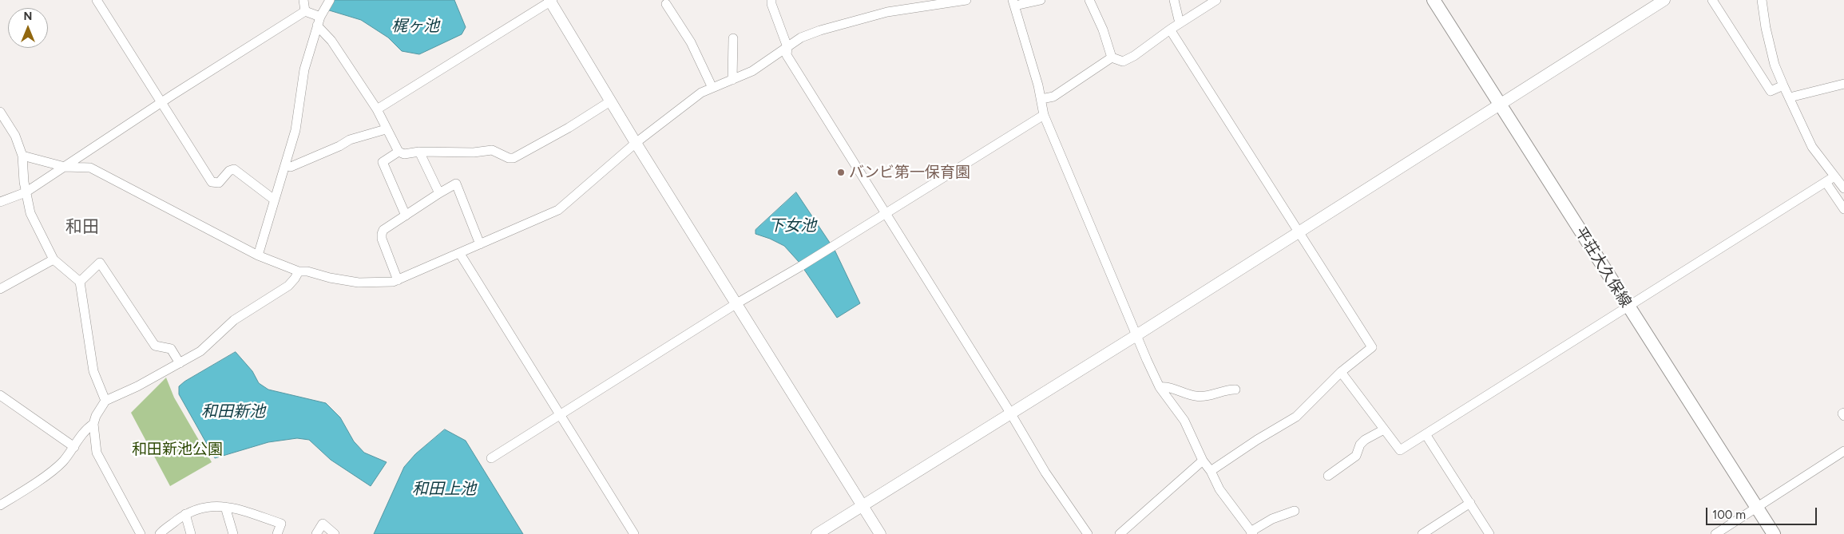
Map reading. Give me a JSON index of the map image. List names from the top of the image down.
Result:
{
  "streets": {
    "main road": ["平荘大久保線"]
  },
  "districts": ["和田"],
  "water": [
    "梶ヶ池",
    "下女池",
    "和田新池",
    "和田上池"
  ],
  "parks": ["和田新池公園"],
  "places": ["バンビ第一保育園"],
  "scale_bar": "100 m",
  "north": "top"
}
